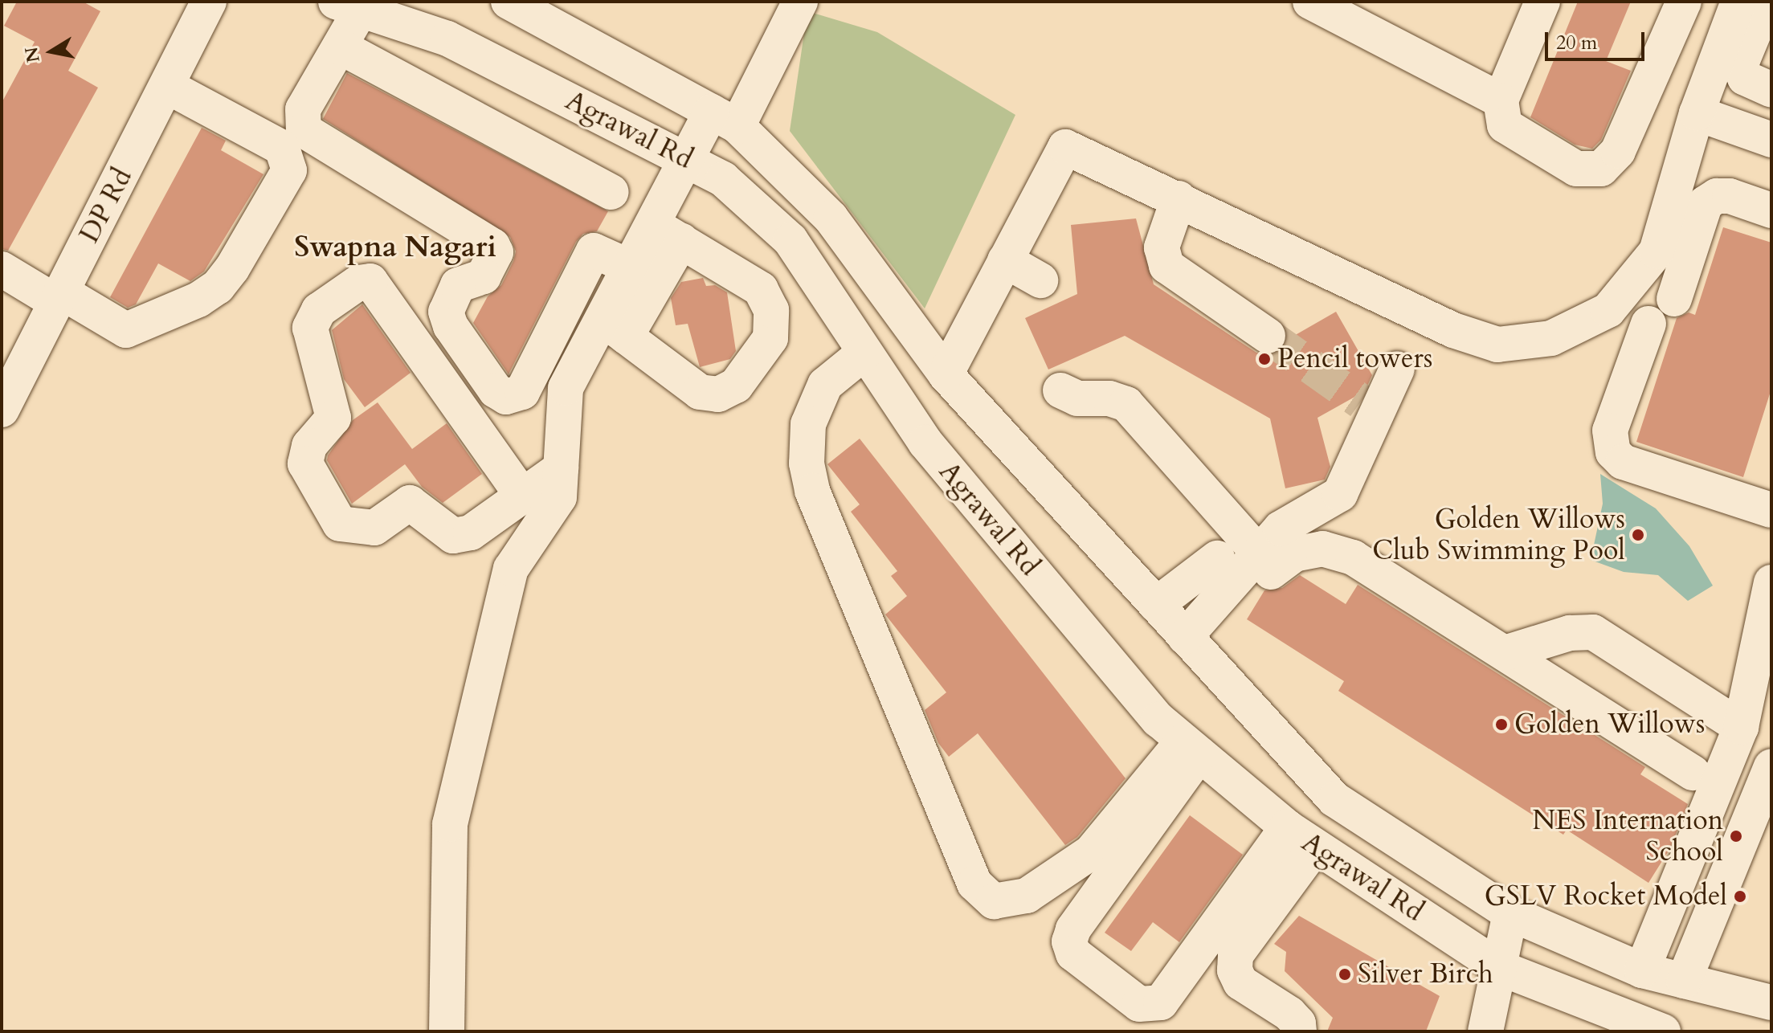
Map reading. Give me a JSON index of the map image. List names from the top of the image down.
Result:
{
  "streets": {
    "street": ["Agrawal Rd", "DP Rd"]
  },
  "districts": ["Swapna Nagari"],
  "places": [
    "Pencil towers",
    "Golden Willows Club Swimming Pool",
    "Golden Willows",
    "NES Internation School",
    "GSLV Rocket Model",
    "Silver Birch"
  ],
  "scale_bar": "20 m",
  "north": "left"
}
